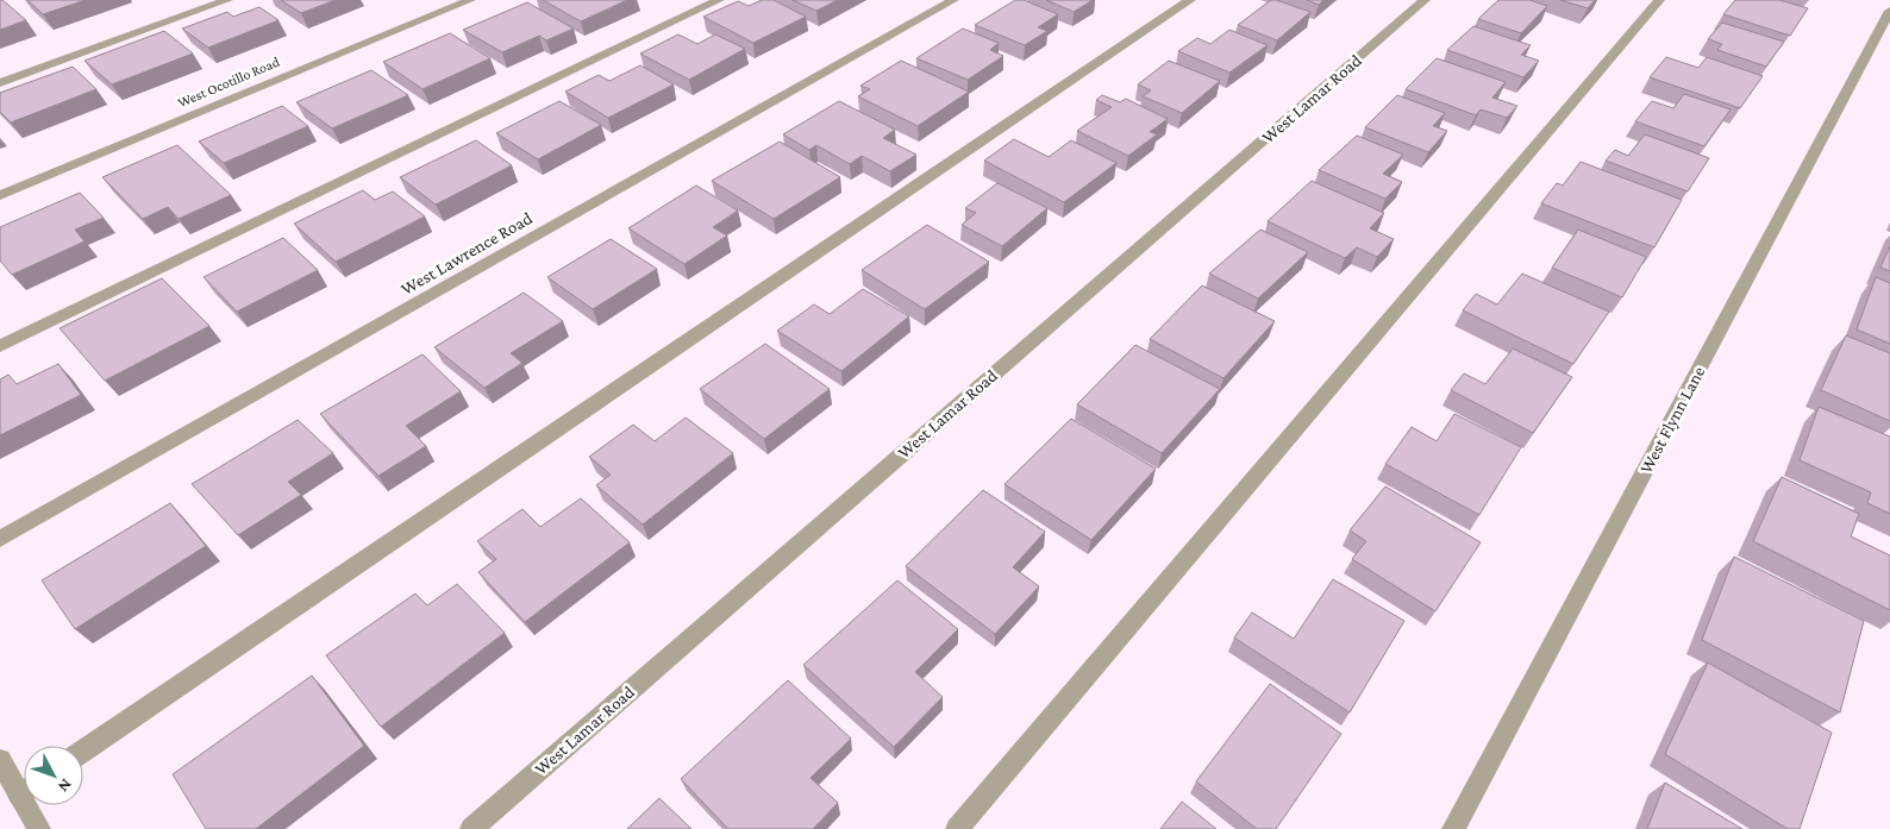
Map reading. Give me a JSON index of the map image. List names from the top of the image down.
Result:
{
  "streets": {
    "street": [
      "West Ocotillo Road",
      "West Lamar Road",
      "West Lawrence Road",
      "West Flynn Lane"
    ]
  },
  "north": "bottom right"
}
